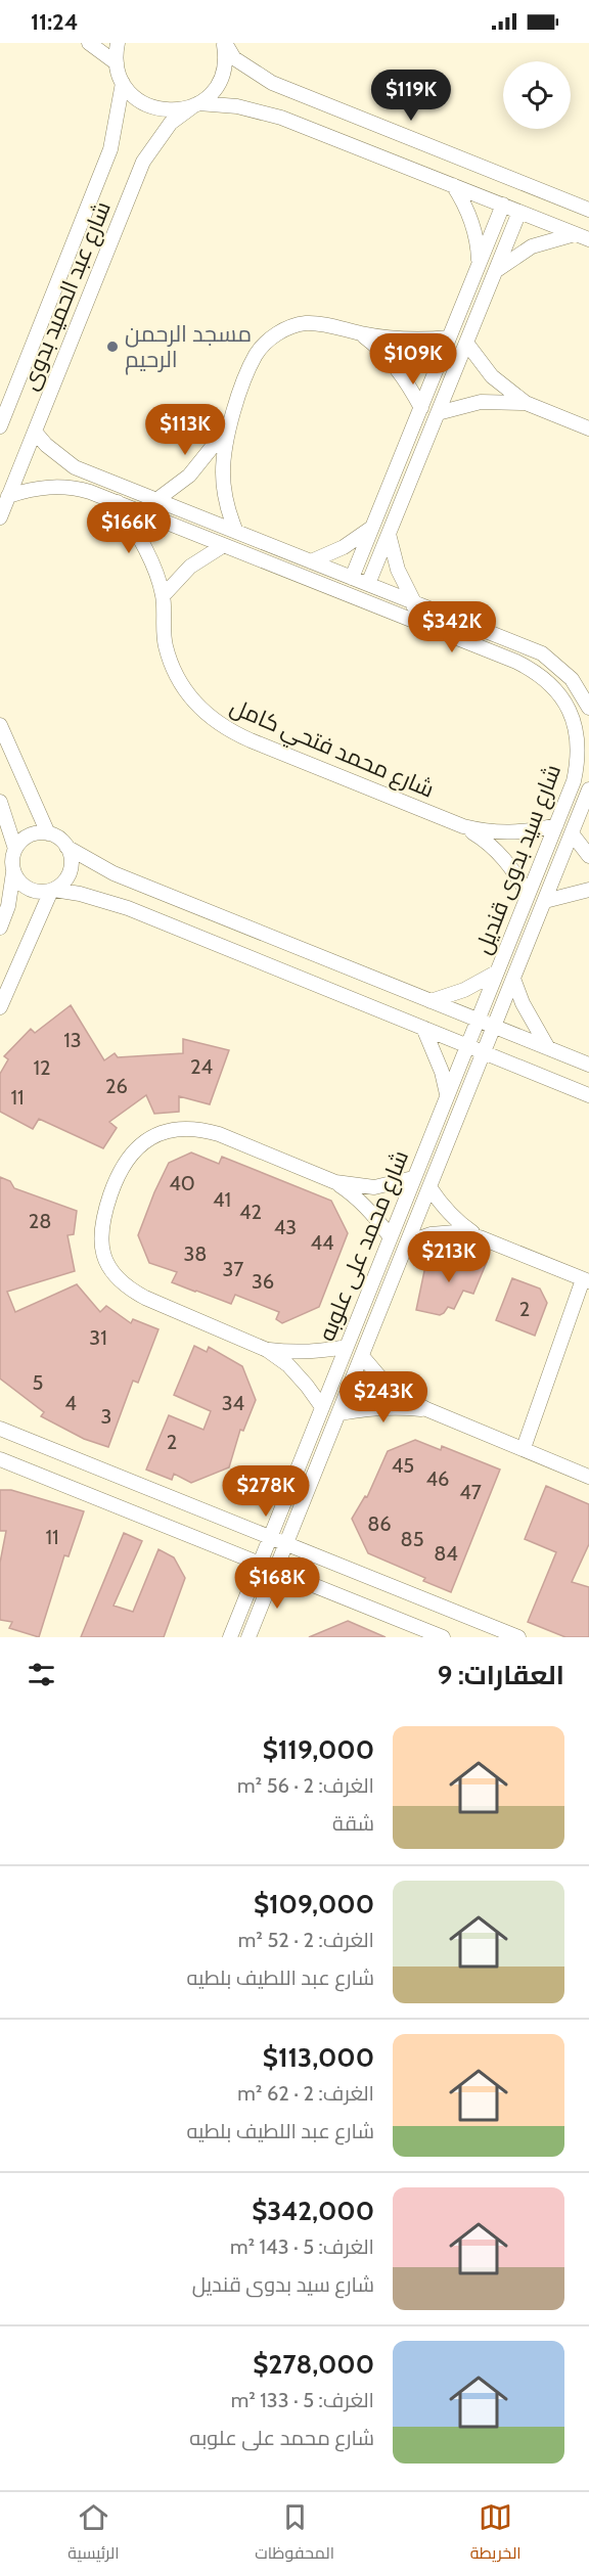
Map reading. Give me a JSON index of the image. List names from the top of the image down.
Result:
{
  "streets": {
    "street": [
      "شارع عبد الحميد بدوى",
      "شارع محمد فتحي كامل",
      "شارع سيد بدوى قنديل",
      "شارع محمد على علوبه"
    ]
  },
  "crossings": [
    ["شارع عبد الحميد بدوى", "شارع سيد بدوى قنديل"],
    ["شارع محمد فتحي كامل", "شارع سيد بدوى قنديل"],
    ["شارع سيد بدوى قنديل", "شارع محمد على علوبه"]
  ],
  "places": ["مسجد الرحمن الرحيم"],
  "house_numbers": [
    "13",
    "24",
    "12",
    "26",
    "11",
    "40",
    "41",
    "42",
    "28",
    "43",
    "44",
    "38",
    "37",
    "36",
    "2",
    "31",
    "5",
    "4",
    "34",
    "3",
    "2",
    "45",
    "46",
    "47",
    "86",
    "11",
    "85",
    "84"
  ],
  "page": {
    "status": "11:24",
    "price": [
      "$119K",
      "$109K",
      "$113K",
      "$166K",
      "$342K",
      "$213K",
      "$243K",
      "$278K",
      "$168K"
    ],
    "heading": "العقارات: 9",
    "list": [
      {
        "name": "$119,000",
        "note": "الغرف: 2 · 56 m² · شقة"
      },
      {
        "name": "$109,000",
        "note": "الغرف: 2 · 52 m² · شارع عبد اللطيف بلطيه"
      },
      {
        "name": "$113,000",
        "note": "الغرف: 2 · 62 m² · شارع عبد اللطيف بلطيه"
      },
      {
        "name": "$342,000",
        "note": "الغرف: 5 · 143 m² · شارع سيد بدوى قنديل"
      },
      {
        "name": "$278,000",
        "note": "الغرف: 5 · 133 m² · شارع محمد على علوبه"
      }
    ],
    "tabs": ["الخريطة", "المحفوظات", "الرئيسية"]
  }
}
